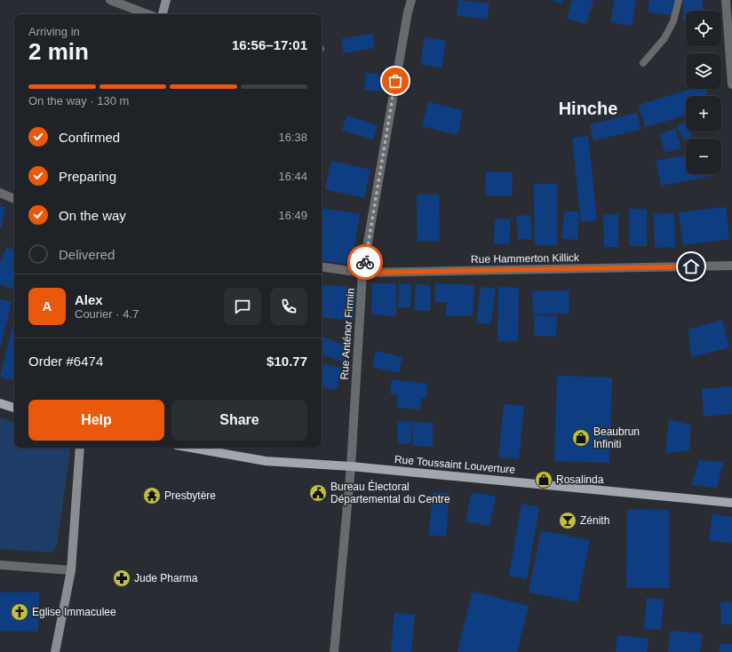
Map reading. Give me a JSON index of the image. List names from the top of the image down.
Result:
{
  "streets": {
    "main road": ["Rue Toussaint Louverture"],
    "street": ["Rue Hammerton Killick", "Rue Anténor Firmin"]
  },
  "crossings": [
    ["Rue Hammerton Killick", "Rue Anténor Firmin"],
    ["Rue Anténor Firmin", "Rue Toussaint Louverture"]
  ],
  "districts": ["Hinche"],
  "places": {
    "shop": ["Beaubrun Infiniti", "Rosalinda"],
    "public building": ["Bureau Électoral Départemental du Centre"],
    "temple": ["Presbytère"],
    "bar": ["Zénith"],
    "pharmacy": ["Jude Pharma"],
    "church": ["Eglise Immaculee"]
  },
  "page": {
    "map_buttons": ["+", "−"],
    "heading": ["2 min", "Arriving in", "16:56–17:01"],
    "panel": [
      "Alex",
      "Courier · 4.7",
      "Order #6474",
      "$10.77"
    ],
    "bar": "On the way · 130 m",
    "list": [
      ["Confirmed", "16:38"],
      ["Preparing", "16:44"],
      ["On the way", "16:49"],
      "Delivered"
    ],
    "round": "A",
    "buttons": ["Help", "Share"]
  }
}
